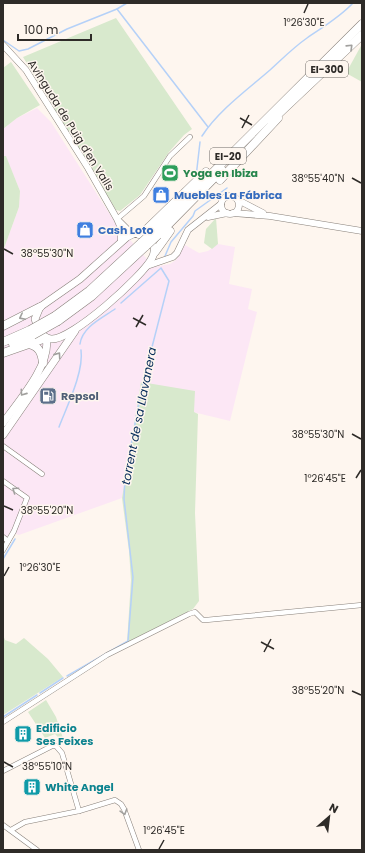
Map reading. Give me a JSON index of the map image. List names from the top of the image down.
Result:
{
  "streets": {
    "highway": ["EI-300", "EI-20"],
    "street": ["Avinguda de Puig d'en Valls"]
  },
  "crossings": [
    ["EI-300", "Avinguda de Puig d'en Valls"],
    ["EI-300", "EI-20"]
  ],
  "water": ["torrent de sa Llavanera"],
  "places": {
    "sports": ["Yoga en Ibiza"],
    "shop": ["Muebles La Fábrica", "Cash Loto"],
    "fuel station": ["Repsol"],
    "building": ["Edificio Ses Feixes", "White Angel"]
  },
  "scale_bar": "100 m",
  "north": "top right",
  "coordinates": [
    "1°26'30\"E",
    "38°55'40\"N",
    "38°55'30\"N",
    "1°26'45\"E",
    "38°55'20\"N",
    "38°55'10\"N"
  ]
}
